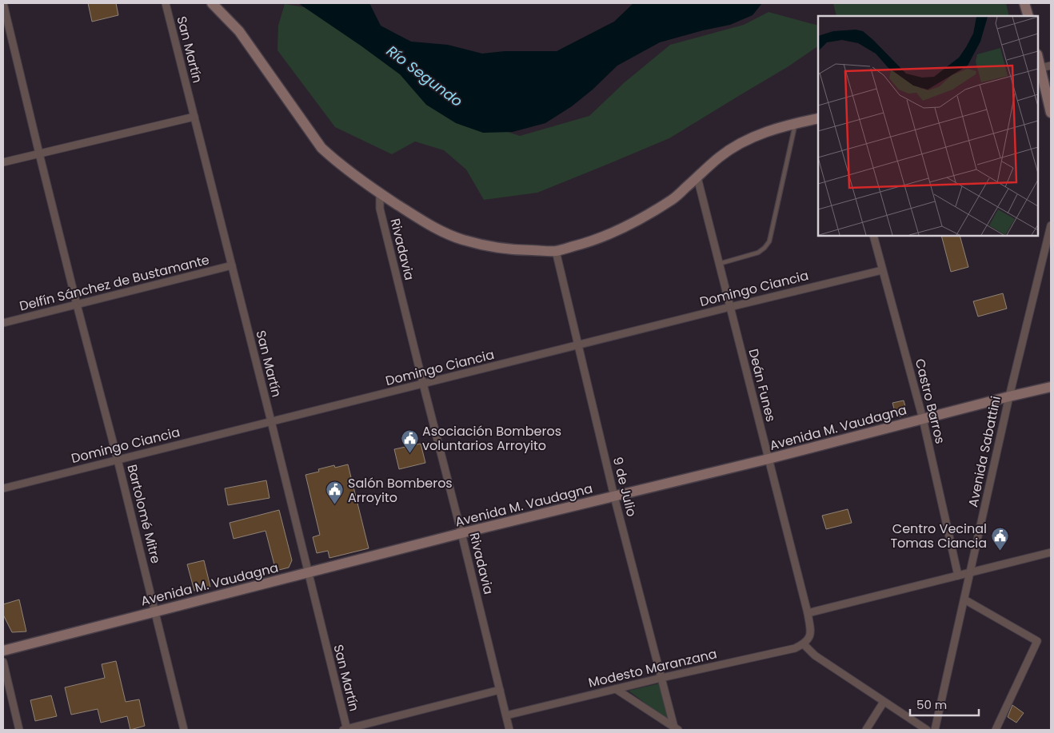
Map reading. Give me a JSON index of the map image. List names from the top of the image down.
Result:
{
  "streets": {
    "main road": ["Avenida M. Vaudagna"],
    "street": [
      "San Martín",
      "Rivadavia",
      "Delfín Sánchez de Bustamante",
      "Domingo Ciancia",
      "Deán Funes",
      "Castro Barros",
      "Avenida Sabattini",
      "9 de Julio",
      "Bartolomé Mitre",
      "Modesto Maranzana"
    ]
  },
  "crossings": [
    ["San Martín", "Delfín Sánchez de Bustamante"],
    ["San Martín", "Domingo Ciancia"],
    ["San Martín", "Avenida M. Vaudagna"],
    ["Rivadavia", "Domingo Ciancia"],
    ["Rivadavia", "Avenida M. Vaudagna"],
    ["Rivadavia", "Modesto Maranzana"],
    ["Delfín Sánchez de Bustamante", "Bartolomé Mitre"],
    ["Domingo Ciancia", "Deán Funes"],
    ["Domingo Ciancia", "Castro Barros"],
    ["Domingo Ciancia", "9 de Julio"],
    ["Domingo Ciancia", "Bartolomé Mitre"],
    ["Deán Funes", "Avenida M. Vaudagna"],
    ["Deán Funes", "Modesto Maranzana"],
    ["Castro Barros", "Avenida M. Vaudagna"],
    ["Avenida M. Vaudagna", "Avenida Sabattini"],
    ["Avenida M. Vaudagna", "9 de Julio"],
    ["Avenida M. Vaudagna", "Bartolomé Mitre"],
    ["9 de Julio", "Modesto Maranzana"]
  ],
  "water": ["Río Segundo"],
  "places": {
    "public building": ["Asociación Bomberos voluntarios Arroyito", "Salón Bomberos Arroyito", "Centro Vecinal Tomas Ciancia"]
  },
  "scale_bar": "50 m"
}
